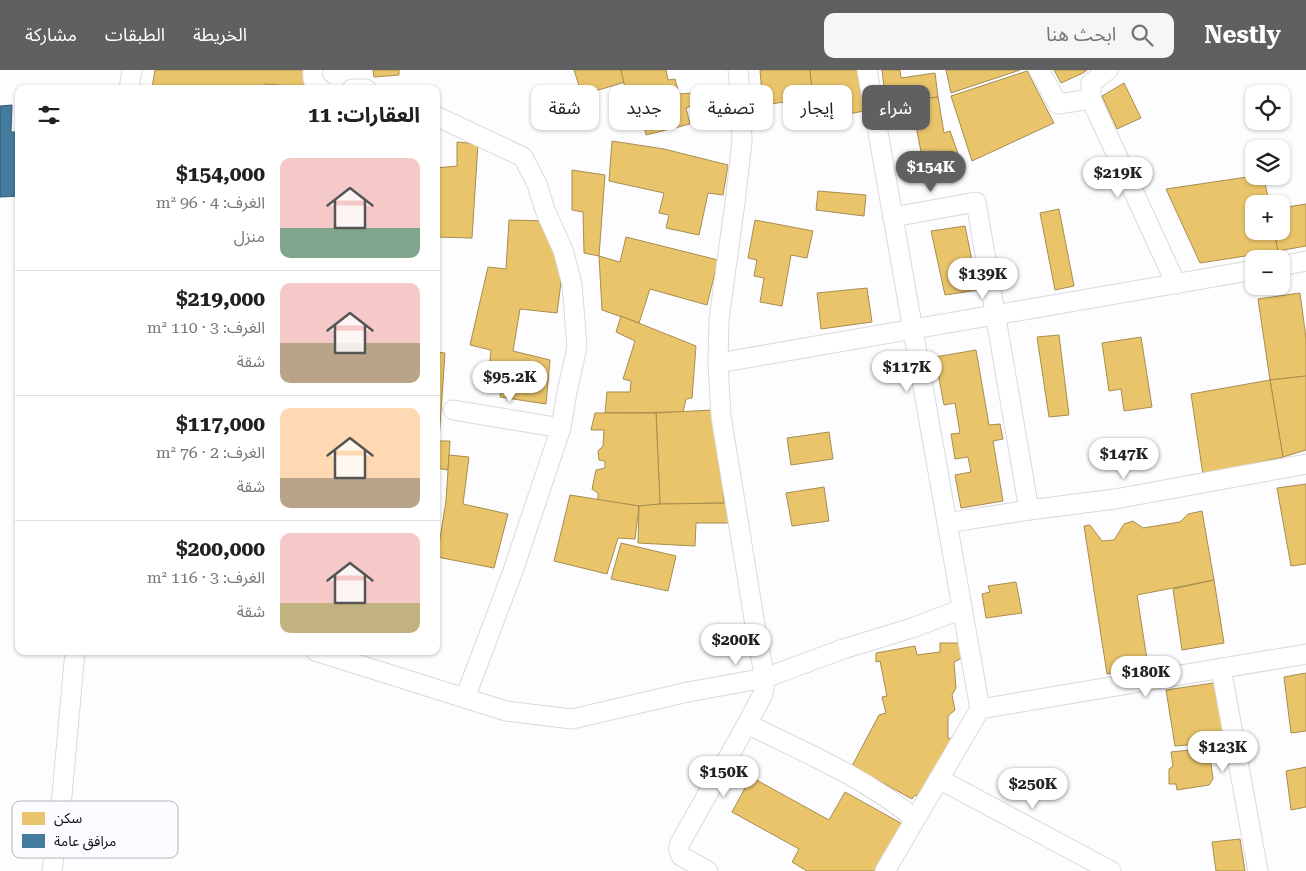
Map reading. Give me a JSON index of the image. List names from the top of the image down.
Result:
{
  "legend": ["سكن", "مرافق عامة"],
  "page": {
    "header": "Nestly",
    "search": "ابحث هنا",
    "nav": ["الخريطة", "الطبقات", "مشاركة"],
    "map_buttons": ["+", "−"],
    "chip": [
      "شراء",
      "إيجار",
      "تصفية",
      "جديد",
      "شقة"
    ],
    "heading": "العقارات: 11",
    "list": [
      {
        "name": "$154,000",
        "note": "الغرف: 4 · 96 m² · منزل"
      },
      {
        "name": "$219,000",
        "note": "الغرف: 3 · 110 m² · شقة"
      },
      {
        "name": "$117,000",
        "note": "الغرف: 2 · 76 m² · شقة"
      },
      {
        "name": "$200,000",
        "note": "الغرف: 3 · 116 m² · شقة"
      }
    ],
    "price": [
      "$154K",
      "$219K",
      "$139K",
      "$117K",
      "$95.2K",
      "$147K",
      "$200K",
      "$180K",
      "$123K",
      "$150K",
      "$250K"
    ]
  }
}
